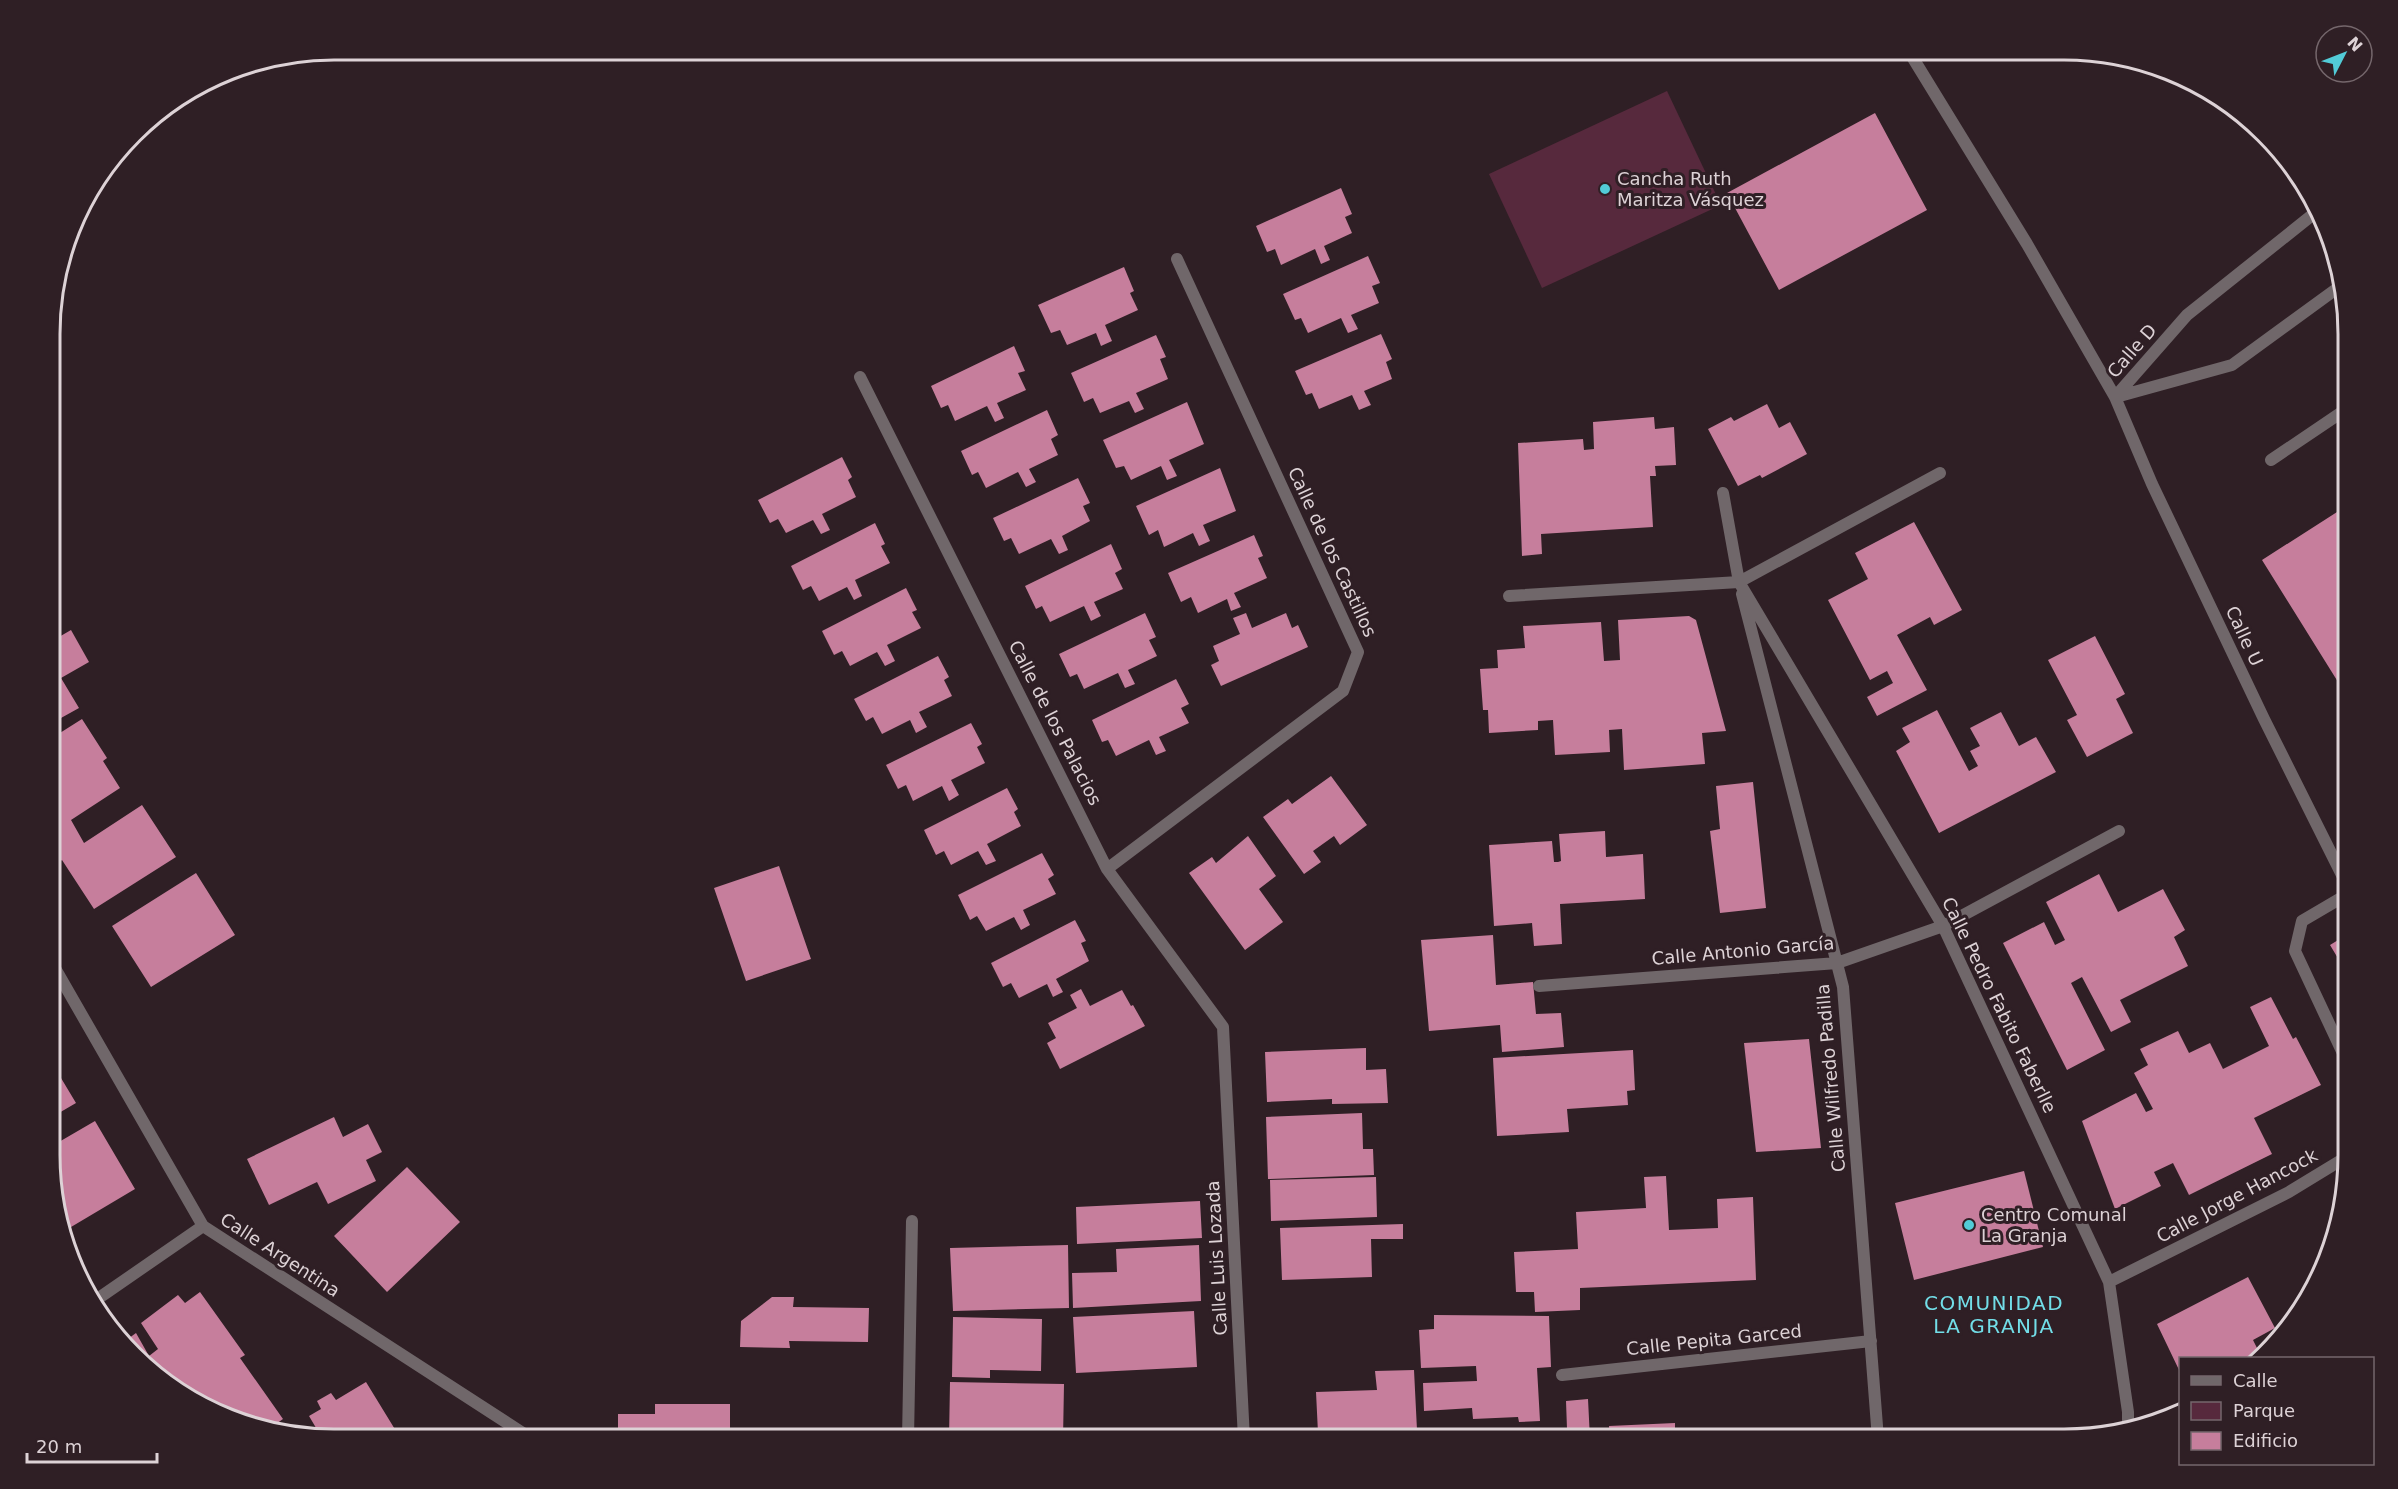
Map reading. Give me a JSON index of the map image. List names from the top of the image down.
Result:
{
  "streets": {
    "street": [
      "Calle D",
      "Calle de los Castillos",
      "Calle U",
      "Calle de los Palacios",
      "Calle Antonio García",
      "Calle Pedro Fabito Faberlle",
      "Calle Wilfredo Padilla",
      "Calle Jorge Hancock",
      "Calle Argentina",
      "Calle Luis Lozada",
      "Calle Pepita Garced"
    ]
  },
  "crossings": [
    ["Calle D", "Calle U"],
    ["Calle de los Castillos", "Calle de los Palacios"],
    ["Calle de los Palacios", "Calle Luis Lozada"],
    ["Calle Antonio García", "Calle Pedro Fabito Faberlle"],
    ["Calle Antonio García", "Calle Wilfredo Padilla"],
    ["Calle Pedro Fabito Faberlle", "Calle Wilfredo Padilla"],
    ["Calle Pedro Fabito Faberlle", "Calle Jorge Hancock"],
    ["Calle Wilfredo Padilla", "Calle Pepita Garced"]
  ],
  "districts": ["COMUNIDAD LA GRANJA"],
  "places": ["Cancha Ruth Maritza Vásquez", "Centro Comunal La Granja"],
  "legend": ["Calle", "Parque", "Edificio"],
  "scale_bar": "20 m",
  "north": "top right"
}
